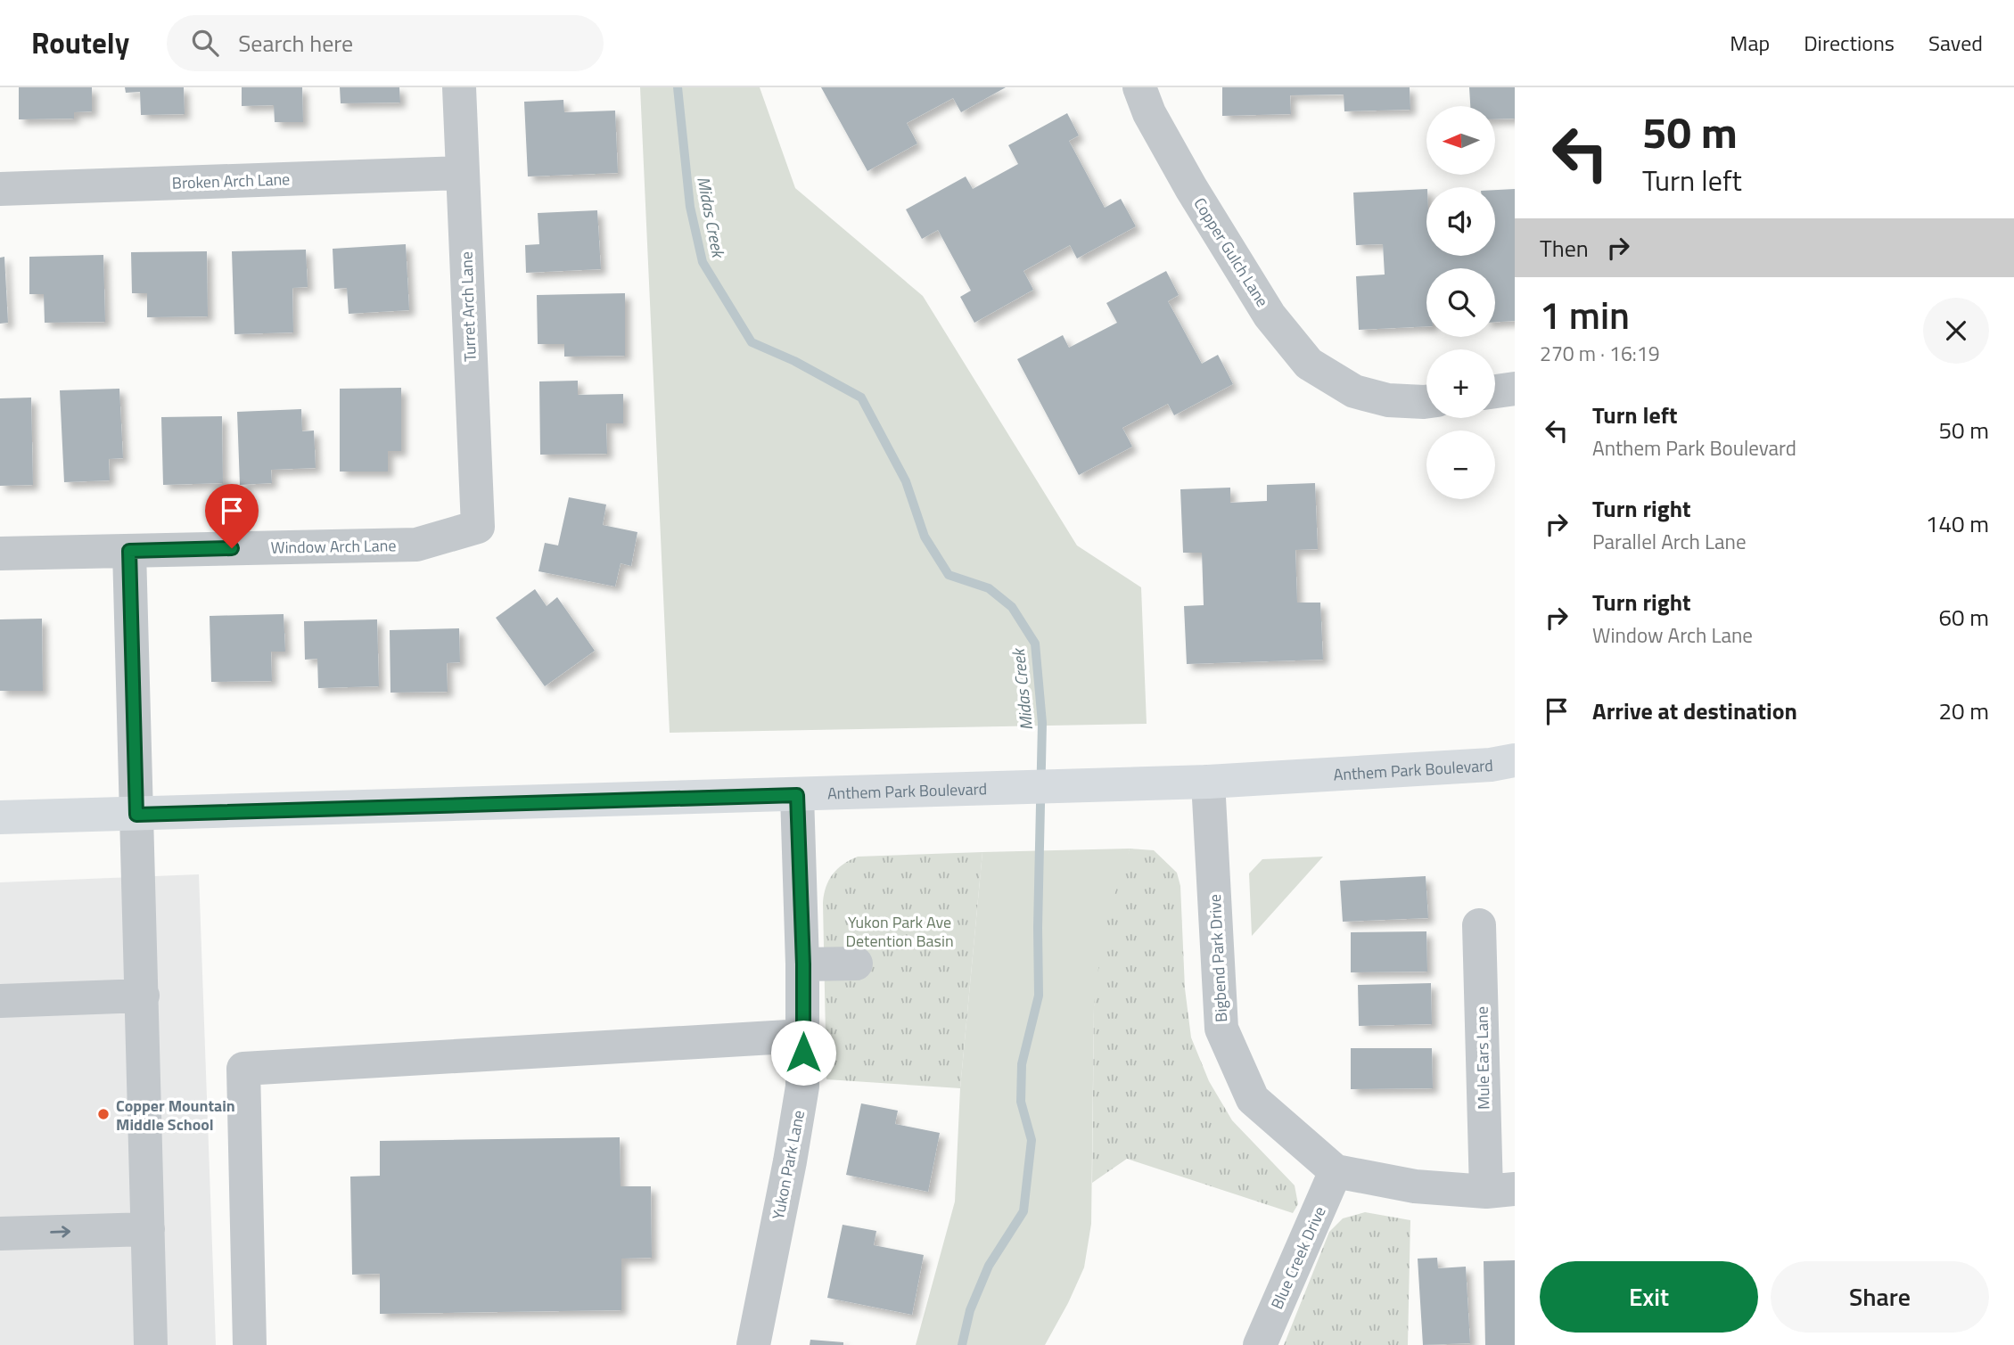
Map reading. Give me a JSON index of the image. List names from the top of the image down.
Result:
{
  "streets": {
    "main road": ["Anthem Park Boulevard"],
    "street": [
      "Broken Arch Lane",
      "Copper Gulch Lane",
      "Turret Arch Lane",
      "Window Arch Lane",
      "Bigbend Park Drive",
      "Mule Ears Lane",
      "Yukon Park Lane",
      "Blue Creek Drive"
    ]
  },
  "crossings": [
    ["Broken Arch Lane", "Turret Arch Lane"],
    ["Turret Arch Lane", "Window Arch Lane"],
    ["Anthem Park Boulevard", "Bigbend Park Drive"],
    ["Anthem Park Boulevard", "Yukon Park Lane"],
    ["Bigbend Park Drive", "Blue Creek Drive"]
  ],
  "water": ["Midas Creek"],
  "parks": ["Yukon Park Ave Detention Basin"],
  "places": ["Copper Mountain Middle School"],
  "north": "left",
  "page": {
    "header": "Routely",
    "search": "Search here",
    "nav": ["Map", "Directions", "Saved"],
    "turn": ["50 m", "Turn left"],
    "map_buttons": ["+", "−"],
    "then": "Then",
    "heading": ["1 min", "270 m · 16:19"],
    "list": [
      {
        "name": "Turn left",
        "note": "Anthem Park Boulevard",
        "value": "50 m"
      },
      {
        "name": "Turn right",
        "note": "Parallel Arch Lane",
        "value": "140 m"
      },
      {
        "name": "Turn right",
        "note": "Window Arch Lane",
        "value": "60 m"
      },
      {
        "name": "Arrive at destination",
        "value": "20 m"
      }
    ],
    "buttons": ["Exit", "Share"]
  }
}
